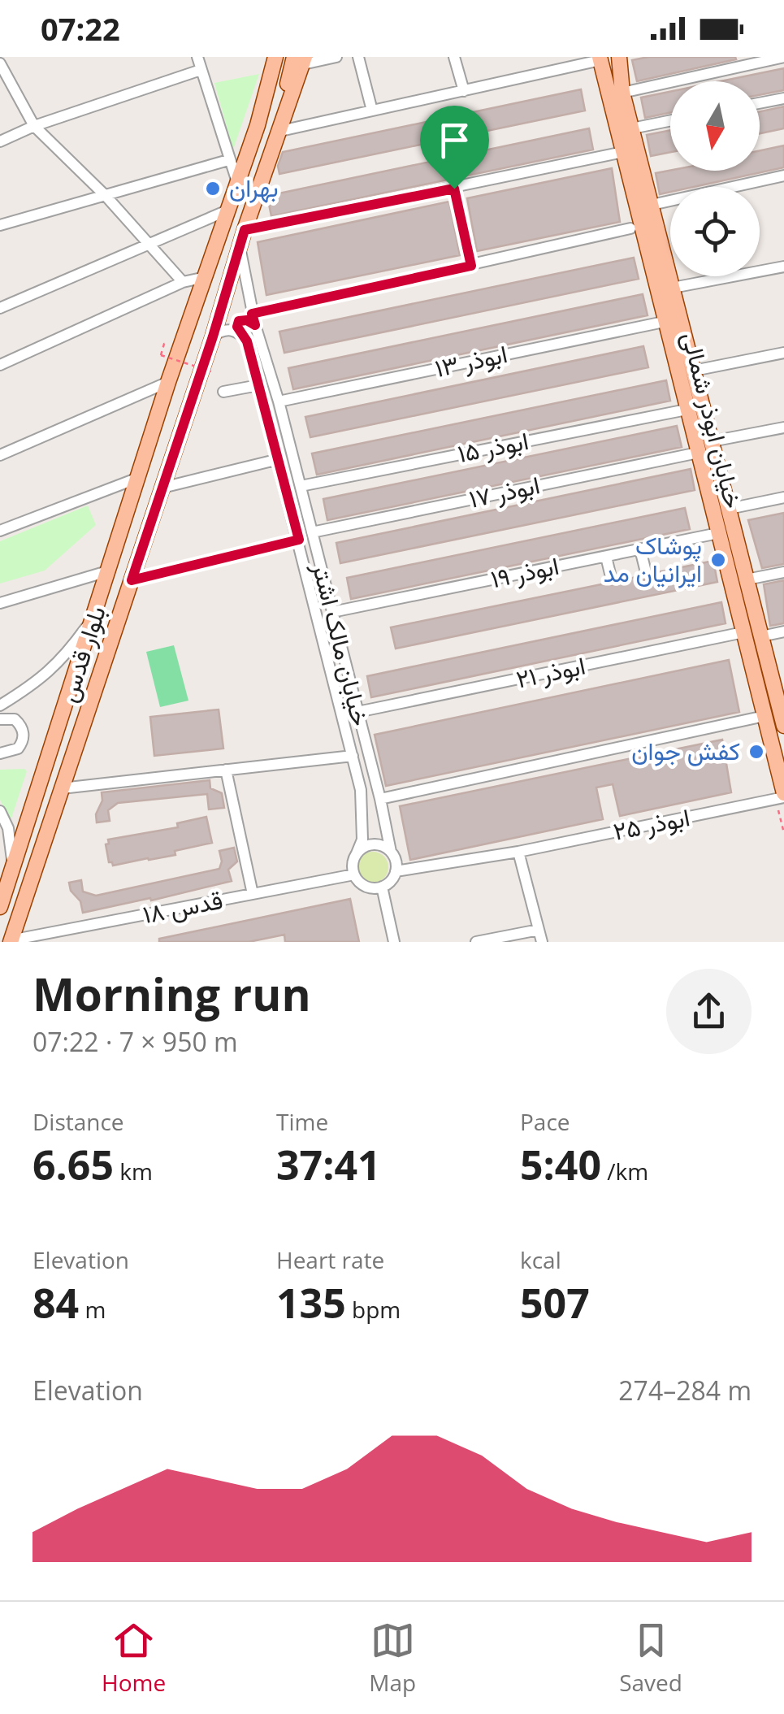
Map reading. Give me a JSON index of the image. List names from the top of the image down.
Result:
{
  "streets": {
    "main road": ["خیابان ابوذر شمالی", "بلوار قدس"],
    "street": [
      "ابوذر ۱۳",
      "ابوذر ۱۵",
      "ابوذر ۱۷",
      "ابوذر ۱۹",
      "خیابان مالک اشتر",
      "ابوذر ۲۱",
      "ابوذر ۲۵",
      "قدس ۱۸"
    ]
  },
  "crossings": [
    ["ابوذر ۱۳", "خیابان ابوذر شمالی"],
    ["ابوذر ۱۳", "خیابان مالک اشتر"],
    ["خیابان ابوذر شمالی", "ابوذر ۱۵"],
    ["خیابان ابوذر شمالی", "ابوذر ۱۷"],
    ["خیابان ابوذر شمالی", "ابوذر ۱۹"],
    ["خیابان ابوذر شمالی", "ابوذر ۲۱"],
    ["خیابان ابوذر شمالی", "ابوذر ۲۵"],
    ["ابوذر ۱۵", "خیابان مالک اشتر"],
    ["ابوذر ۱۷", "خیابان مالک اشتر"],
    ["ابوذر ۱۹", "خیابان مالک اشتر"],
    ["خیابان مالک اشتر", "بلوار قدس"],
    ["خیابان مالک اشتر", "ابوذر ۲۱"],
    ["خیابان مالک اشتر", "ابوذر ۲۵"],
    ["خیابان مالک اشتر", "قدس ۱۸"],
    ["بلوار قدس", "قدس ۱۸"],
    ["ابوذر ۲۵", "قدس ۱۸"]
  ],
  "places": ["بهران", "پوشاک ایرانیان مد", "کفش جوان"],
  "north": "bottom",
  "page": {
    "status": "07:22",
    "heading": ["Morning run", "07:22 · 7 × 950 m"],
    "stats": [
      ["Distance", "6.65 km"],
      ["Time", "37:41"],
      ["Pace", "5:40 /km"],
      ["Elevation", "84 m"],
      ["Heart rate", "135 bpm"],
      ["kcal", "507"]
    ],
    "chart": ["Elevation", "274–284 m"],
    "tabs": ["Home", "Map", "Saved"]
  }
}
